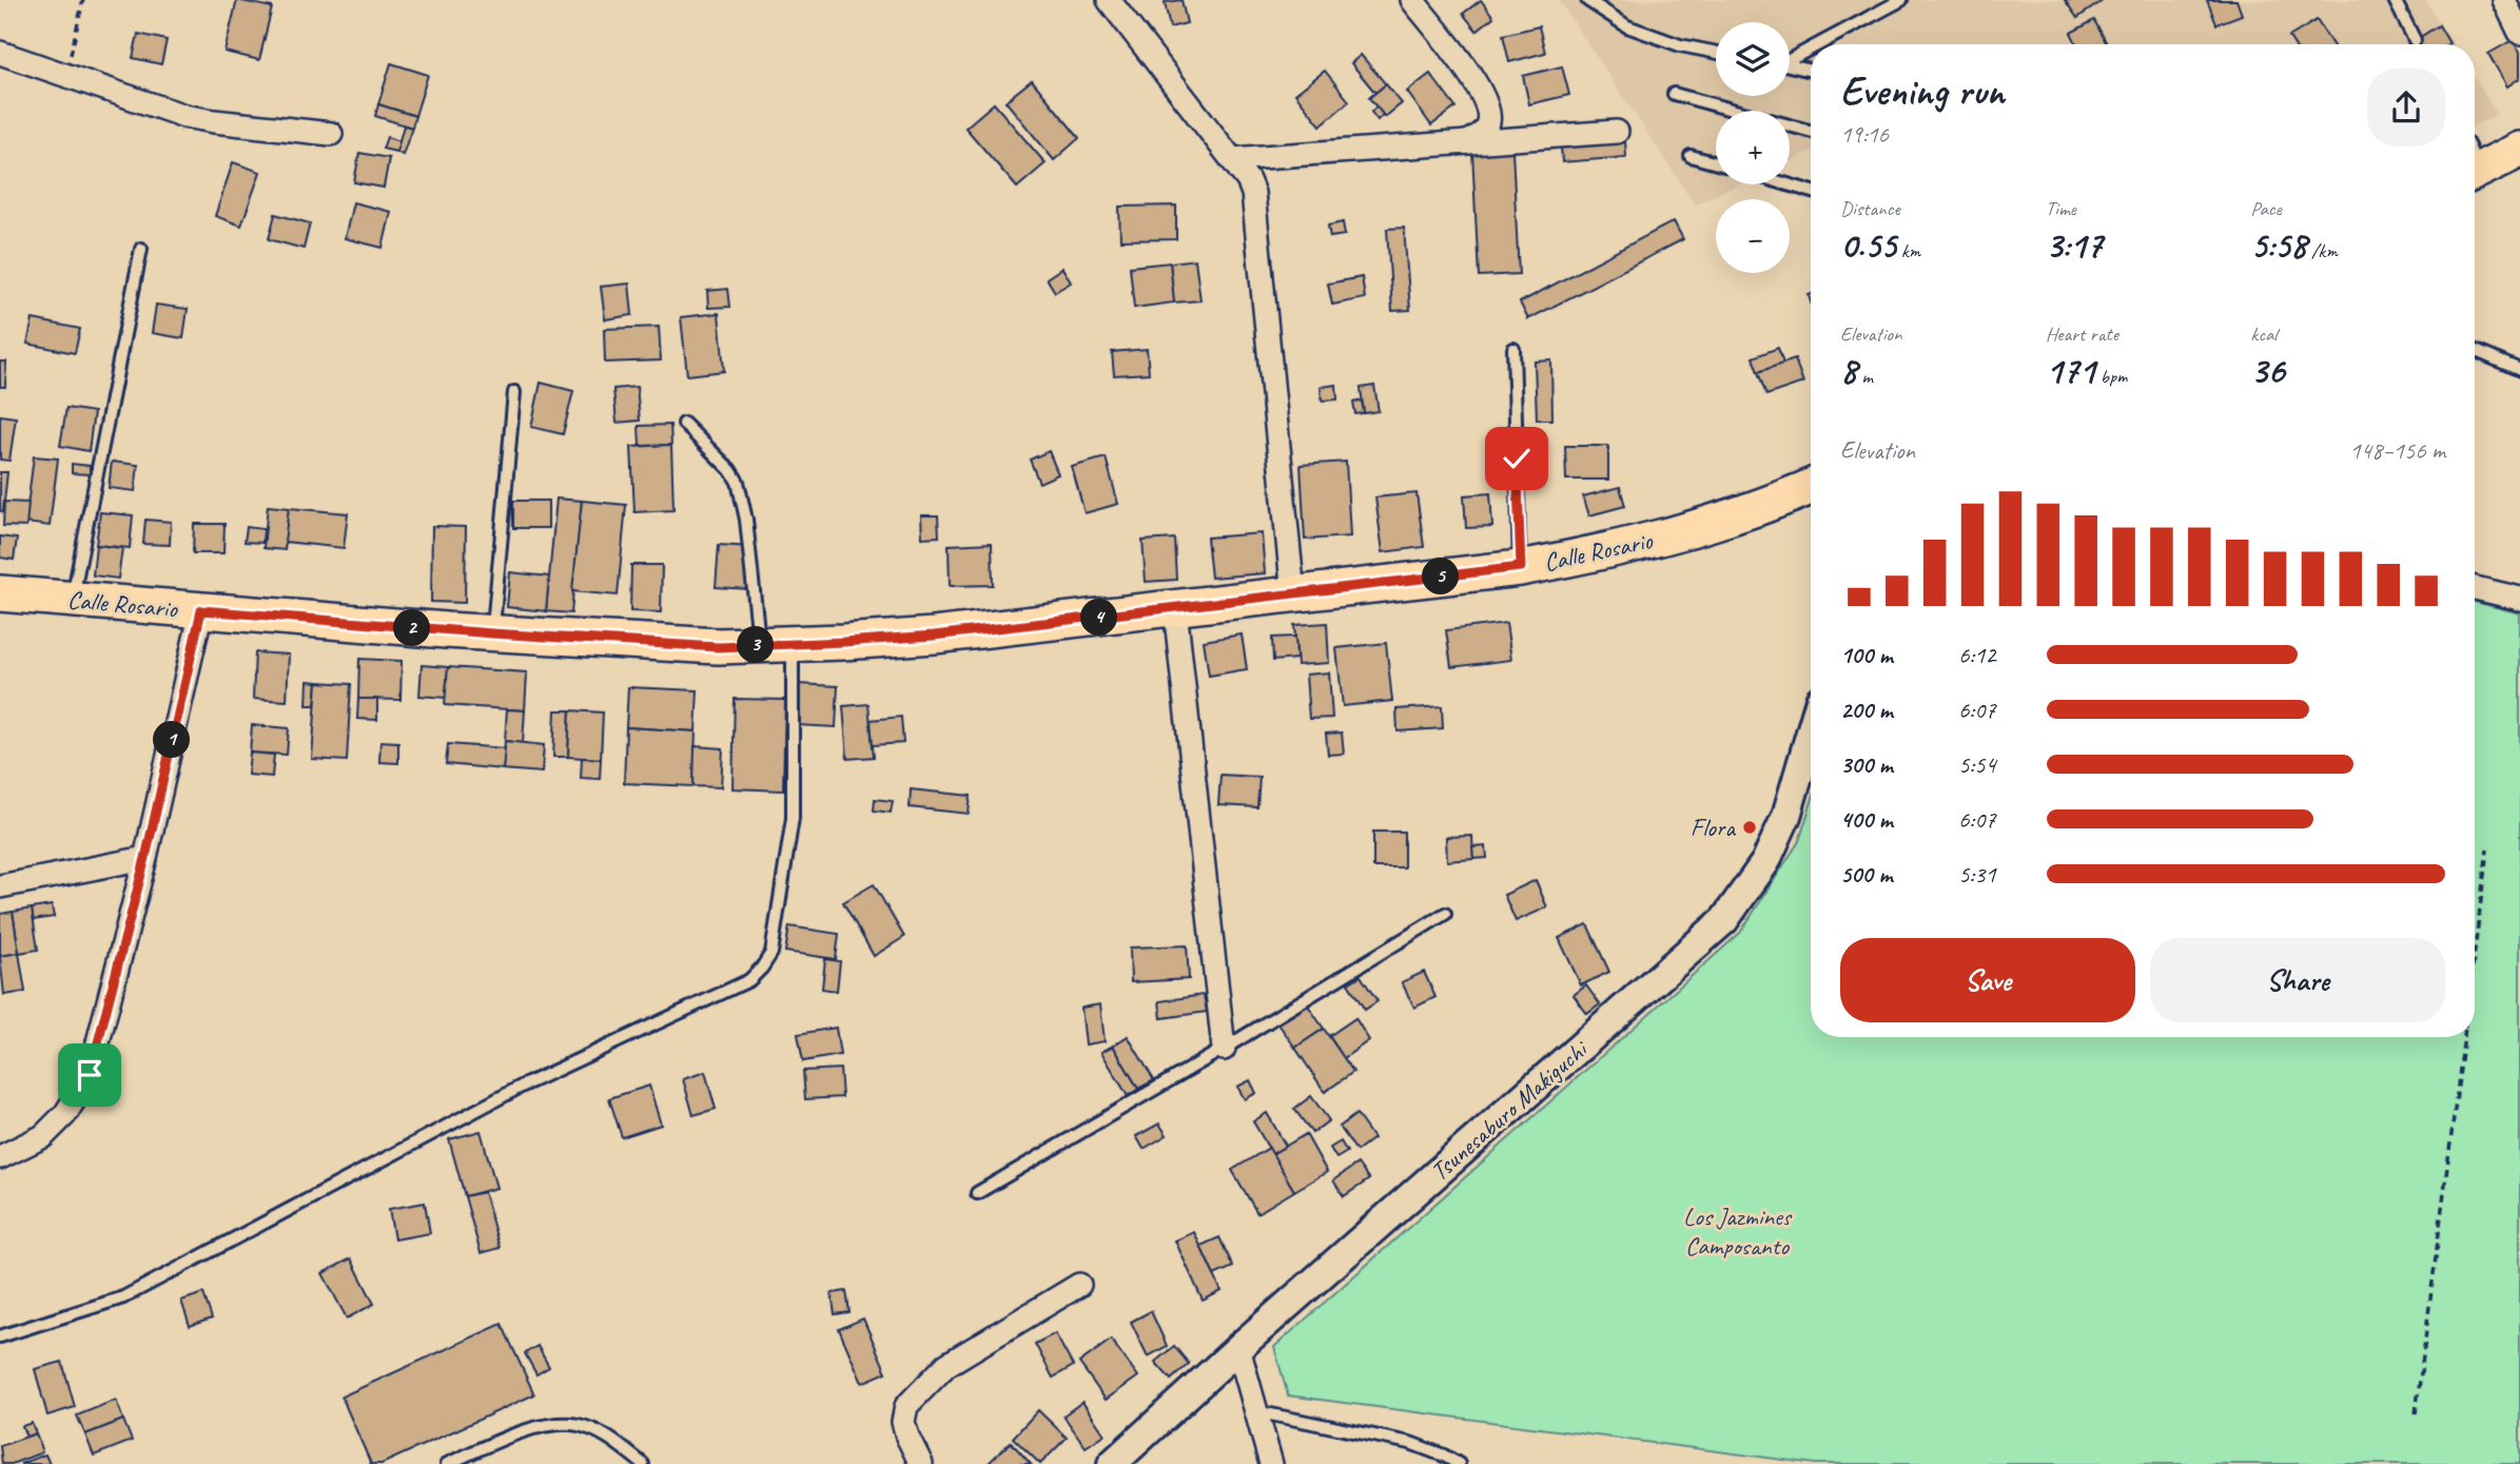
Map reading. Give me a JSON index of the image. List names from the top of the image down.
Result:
{
  "streets": {
    "main road": ["Calle Rosario"],
    "street": ["Tsunesaburo Makiguchi"]
  },
  "parks": ["Los Jazmines Camposanto"],
  "places": ["Flora"],
  "page": {
    "map_buttons": ["+", "−"],
    "heading": ["Evening run", "19:16"],
    "stats": [
      ["Distance", "0.55 km"],
      ["Time", "3:17"],
      ["Pace", "5:58 /km"],
      ["Elevation", "8 m"],
      ["Heart rate", "171 bpm"],
      ["kcal", "36"]
    ],
    "chart": ["Elevation", "148–156 m"],
    "pins": [
      "5",
      "4",
      "2",
      "3",
      "1"
    ],
    "list": [
      {
        "name": "100 m",
        "note": "6:12"
      },
      {
        "name": "200 m",
        "note": "6:07"
      },
      {
        "name": "300 m",
        "note": "5:54"
      },
      {
        "name": "400 m",
        "note": "6:07"
      },
      {
        "name": "500 m",
        "note": "5:31"
      }
    ],
    "buttons": ["Save", "Share"]
  }
}
